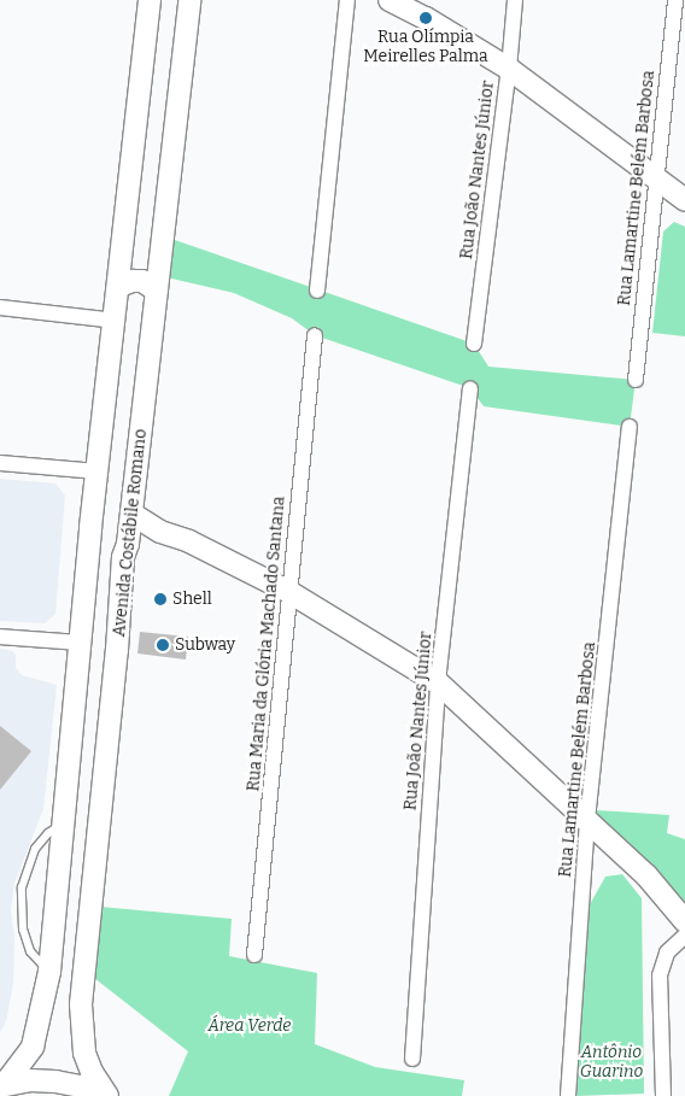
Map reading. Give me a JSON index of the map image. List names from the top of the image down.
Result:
{
  "streets": {
    "main road": ["Avenida Costábile Romano"],
    "street": ["Rua João Nantes Júnior", "Rua Lamartine Belém Barbosa", "Rua Maria da Glória Machado Santana"]
  },
  "parks": ["Área Verde", "Antônio Guarino"],
  "places": ["Rua Olímpia Meirelles Palma", "Shell", "Subway"]
}
